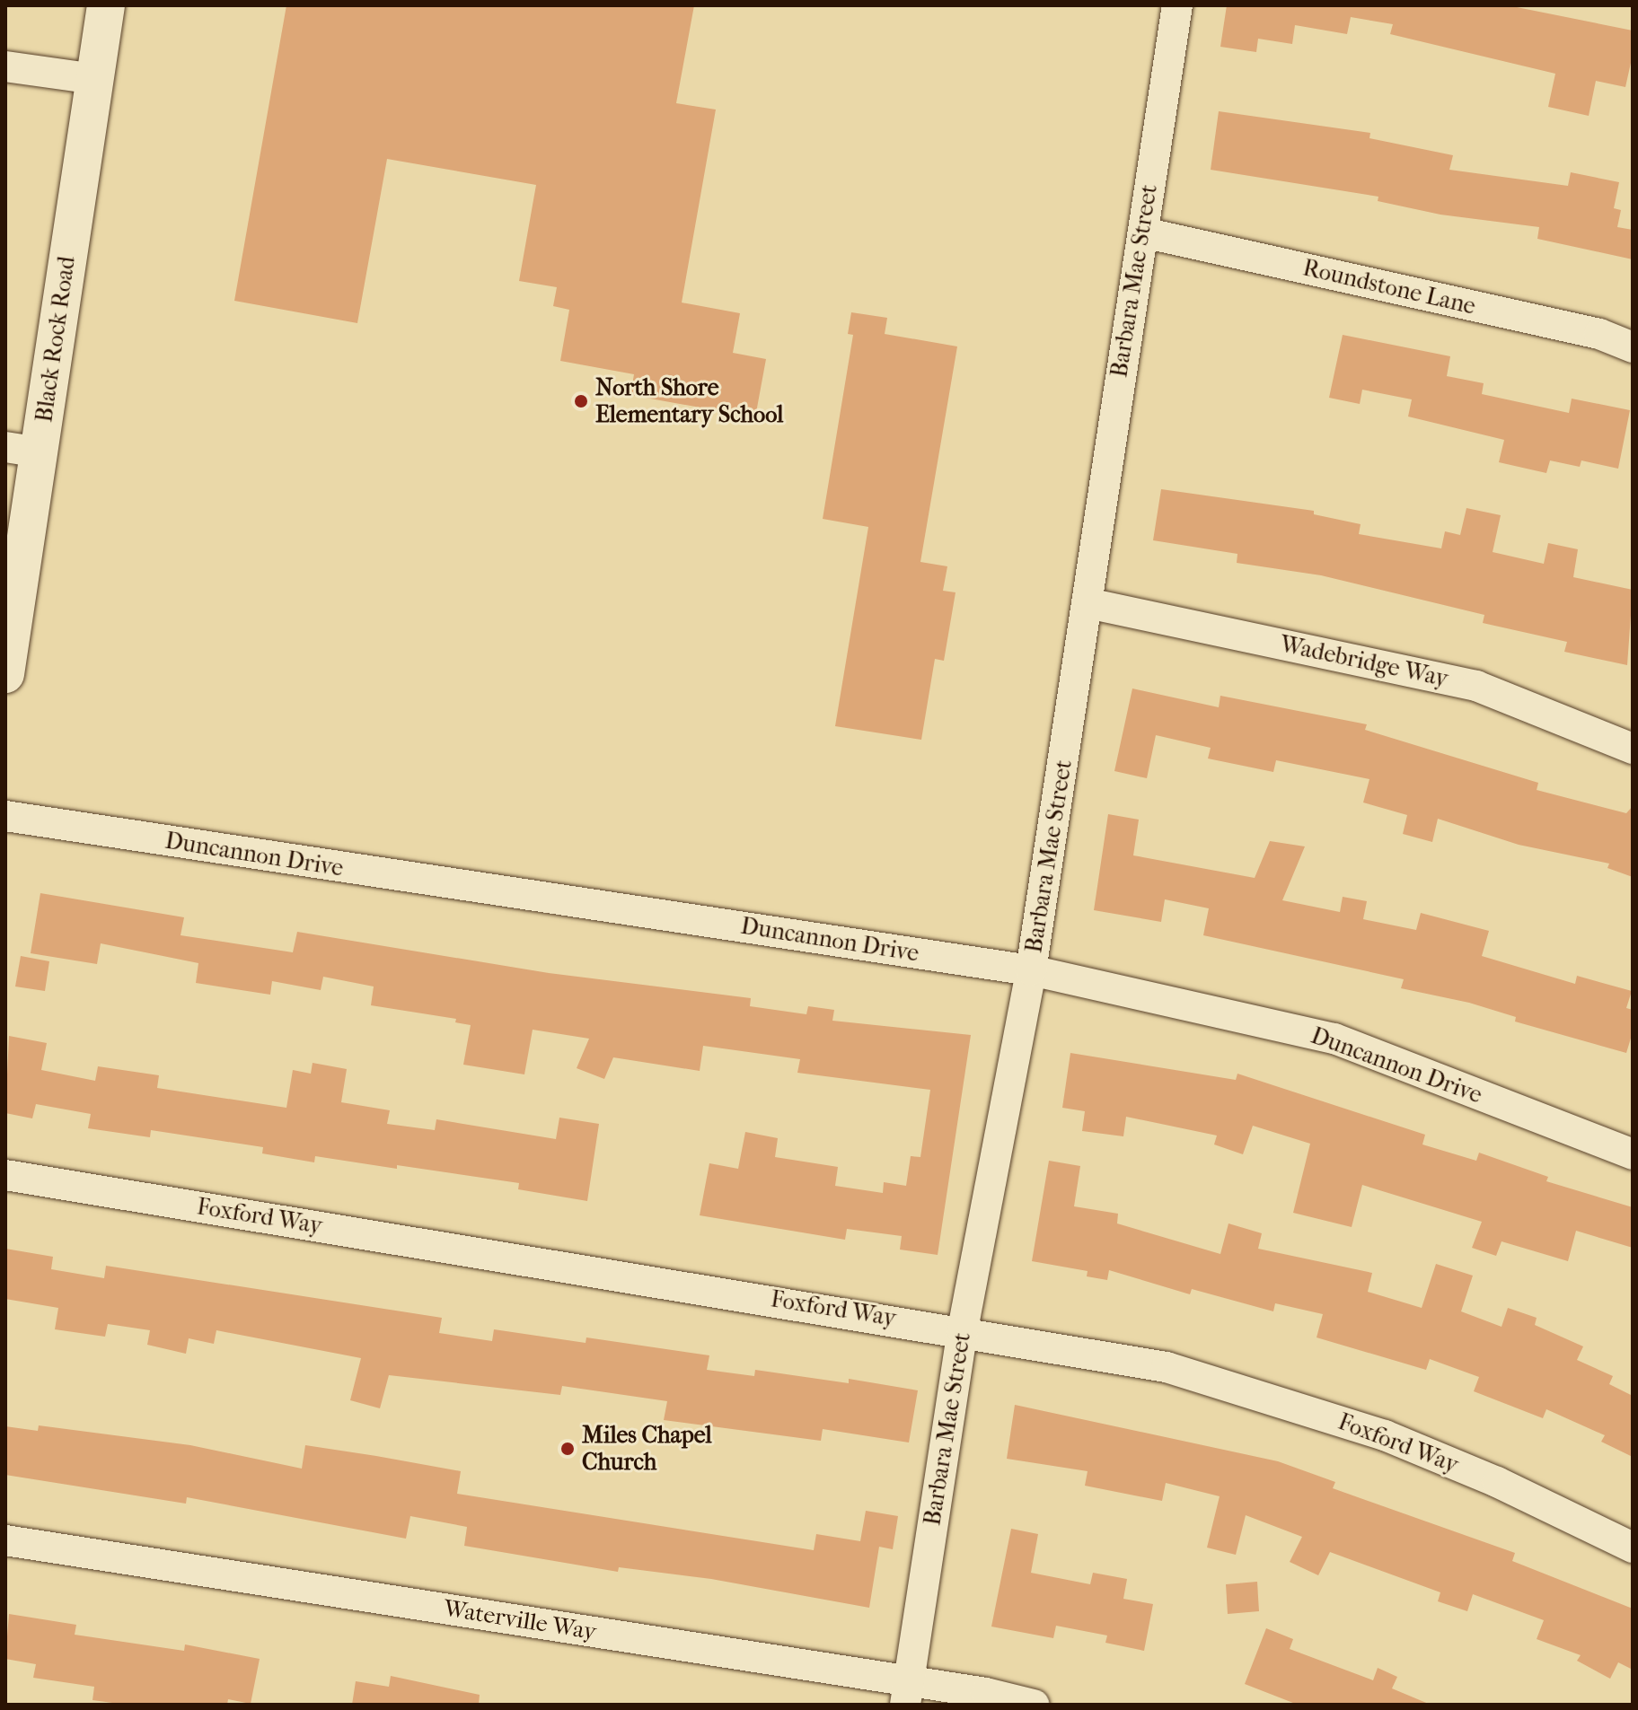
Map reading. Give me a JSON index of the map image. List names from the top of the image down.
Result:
{
  "streets": {
    "street": [
      "Barbara Mae Street",
      "Roundstone Lane",
      "Black Rock Road",
      "Wadebridge Way",
      "Duncannon Drive",
      "Foxford Way",
      "Waterville Way"
    ]
  },
  "crossings": [
    ["Barbara Mae Street", "Roundstone Lane"],
    ["Barbara Mae Street", "Wadebridge Way"],
    ["Barbara Mae Street", "Duncannon Drive"],
    ["Barbara Mae Street", "Foxford Way"],
    ["Barbara Mae Street", "Waterville Way"]
  ],
  "places": ["North Shore Elementary School", "Miles Chapel Church"]
}
